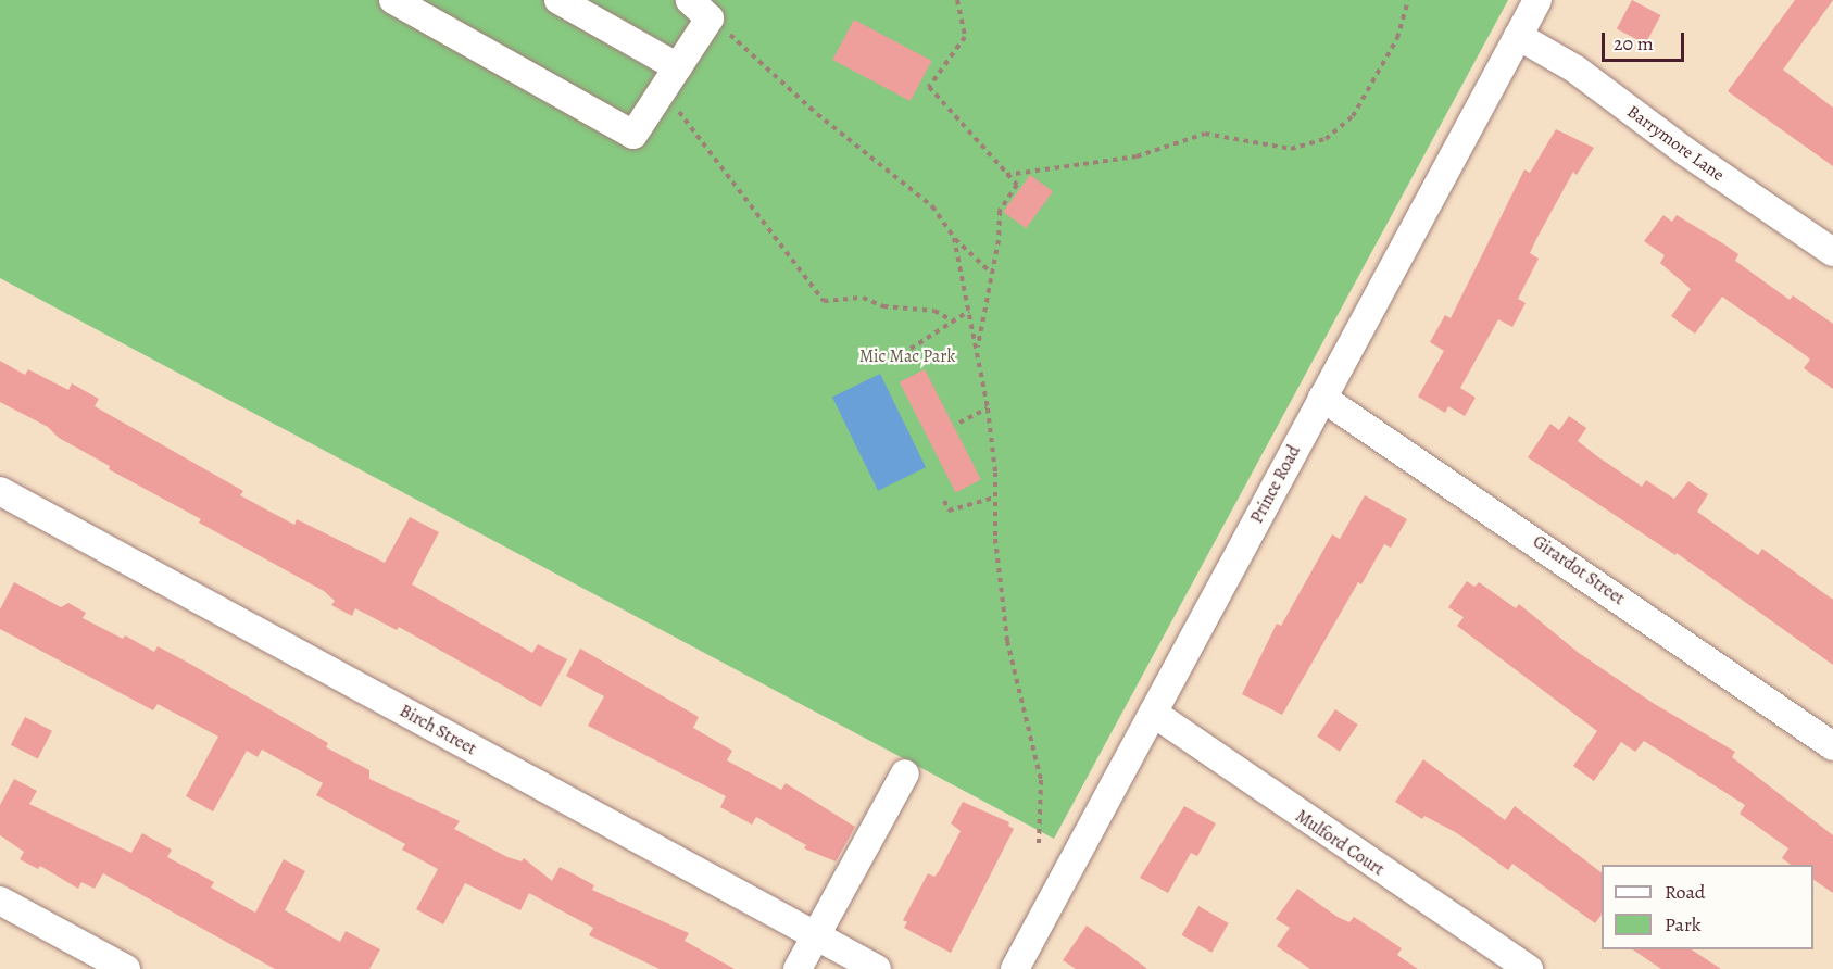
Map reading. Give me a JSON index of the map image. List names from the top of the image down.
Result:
{
  "streets": {
    "street": [
      "Barrymore Lane",
      "Prince Road",
      "Girardot Street",
      "Birch Street",
      "Mulford Court"
    ]
  },
  "crossings": [
    ["Barrymore Lane", "Prince Road"],
    ["Prince Road", "Girardot Street"],
    ["Prince Road", "Mulford Court"]
  ],
  "parks": ["Mic Mac Park"],
  "legend": ["Road", "Park"],
  "scale_bar": "20 m"
}
